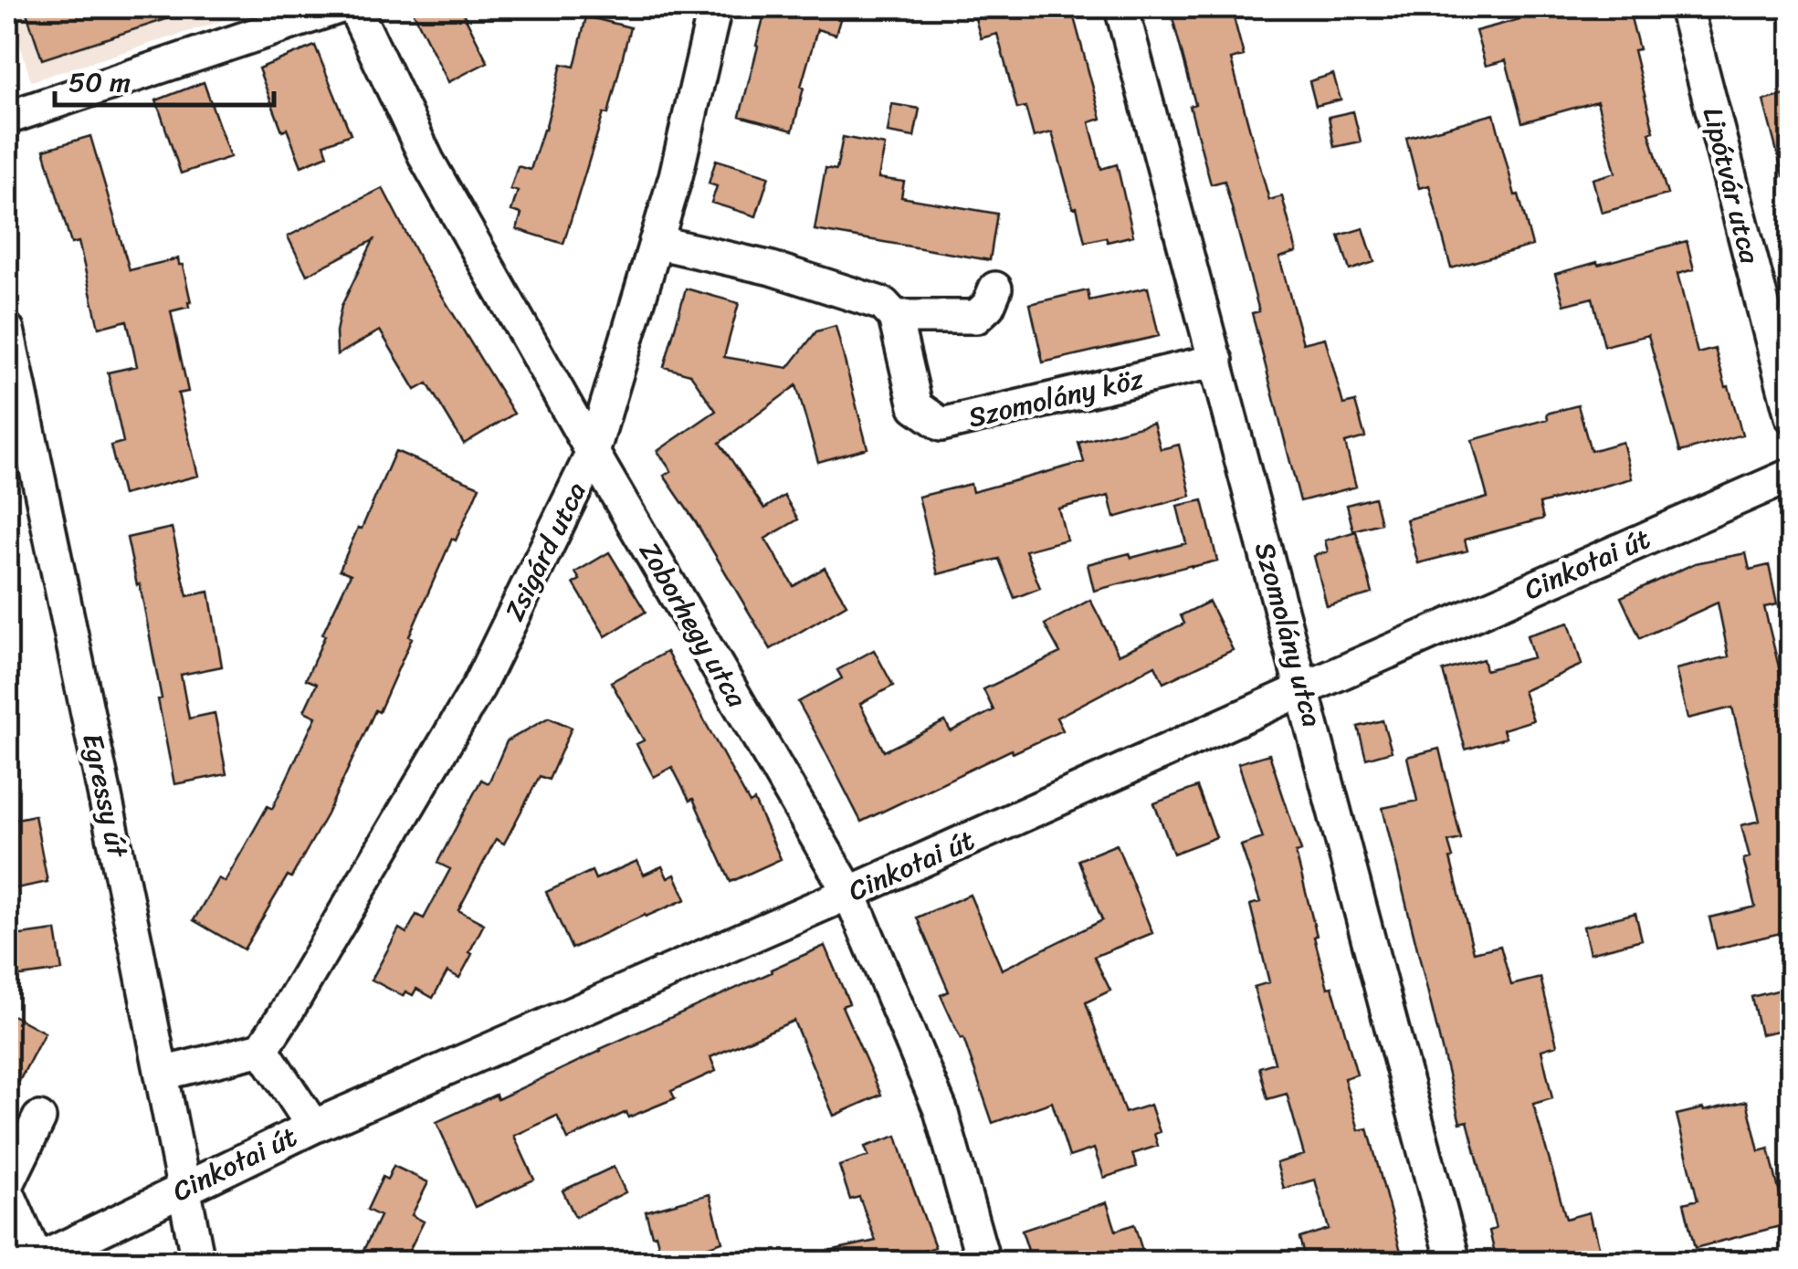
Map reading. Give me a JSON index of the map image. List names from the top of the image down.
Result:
{
  "streets": {
    "street": [
      "Lipótvár utca",
      "Szomolány köz",
      "Zsigárd utca",
      "Cinkotai út",
      "Zoborhegy utca",
      "Szomolány utca",
      "Egressy út"
    ]
  },
  "crossings": [
    ["Szomolány köz", "Szomolány utca"],
    ["Zsigárd utca", "Zoborhegy utca"],
    ["Cinkotai út", "Zoborhegy utca"],
    ["Cinkotai út", "Szomolány utca"],
    ["Cinkotai út", "Egressy út"]
  ],
  "scale_bar": "50 m"
}
